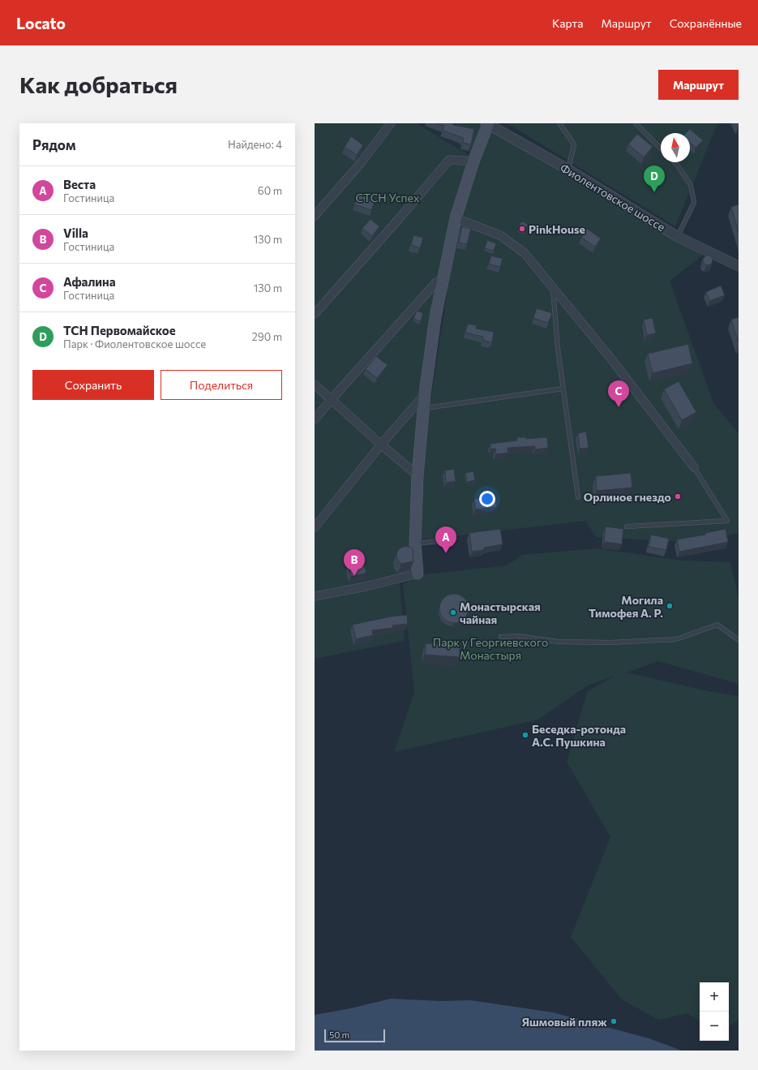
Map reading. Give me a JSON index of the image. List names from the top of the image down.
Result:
{
  "streets": {
    "street": ["Фиолентовское шоссе"]
  },
  "parks": ["СТСН Успех", "Парк у Георгиевского Монастыря"],
  "places": [
    "PinkHouse",
    "Орлиное гнездо",
    "Могила Тимофея А. Р.",
    "Монастырская чайная",
    "Беседка-ротонда А.С. Пушкина",
    "Яшмовый пляж"
  ],
  "scale_bar": "50 m",
  "north": "top",
  "page": {
    "header": "Locato",
    "nav": ["Карта", "Маршрут", "Сохранённые"],
    "buttons": [
      "Маршрут",
      ["Сохранить", "Поделиться"]
    ],
    "title": "Как добраться",
    "heading": ["Рядом", "Найдено: 4"],
    "list": [
      {
        "mark": "A",
        "name": "Веста",
        "note": "Гостиница",
        "value": "60 m"
      },
      {
        "mark": "B",
        "name": "Villa",
        "note": "Гостиница",
        "value": "130 m"
      },
      {
        "mark": "C",
        "name": "Афалина",
        "note": "Гостиница",
        "value": "130 m"
      },
      {
        "mark": "D",
        "name": "ТСН Первомайское",
        "note": "Парк · Фиолентовское шоссе",
        "value": "290 m"
      }
    ],
    "pins": [
      "D",
      "C",
      "A",
      "B"
    ],
    "map_buttons": ["+", "−"],
    "scale": "50 m"
  }
}
